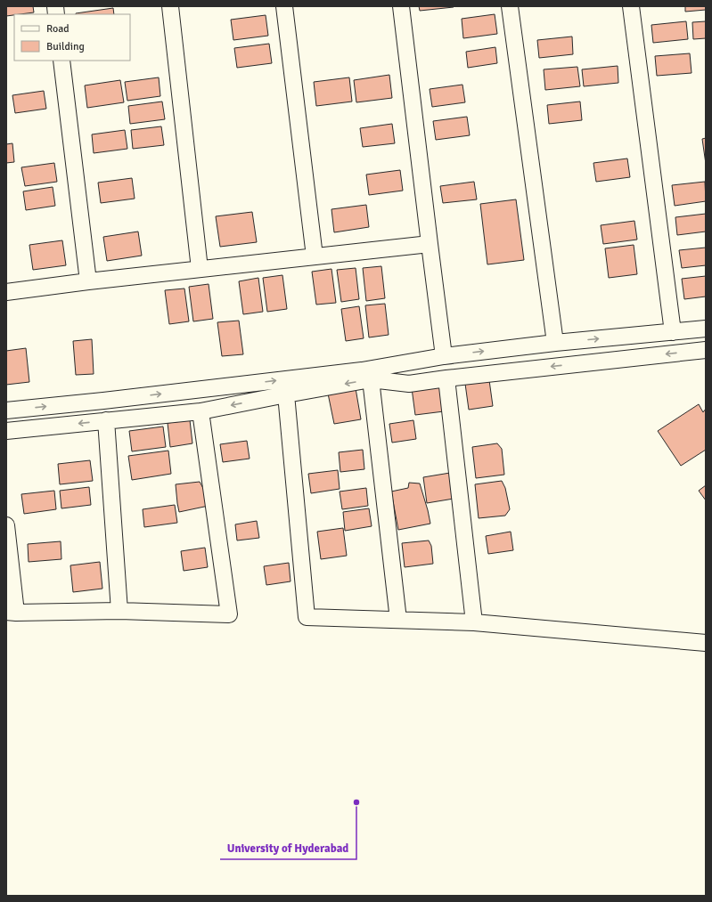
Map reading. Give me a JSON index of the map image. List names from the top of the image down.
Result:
{
  "places": ["University of Hyderabad"],
  "legend": ["Road", "Building"]
}
